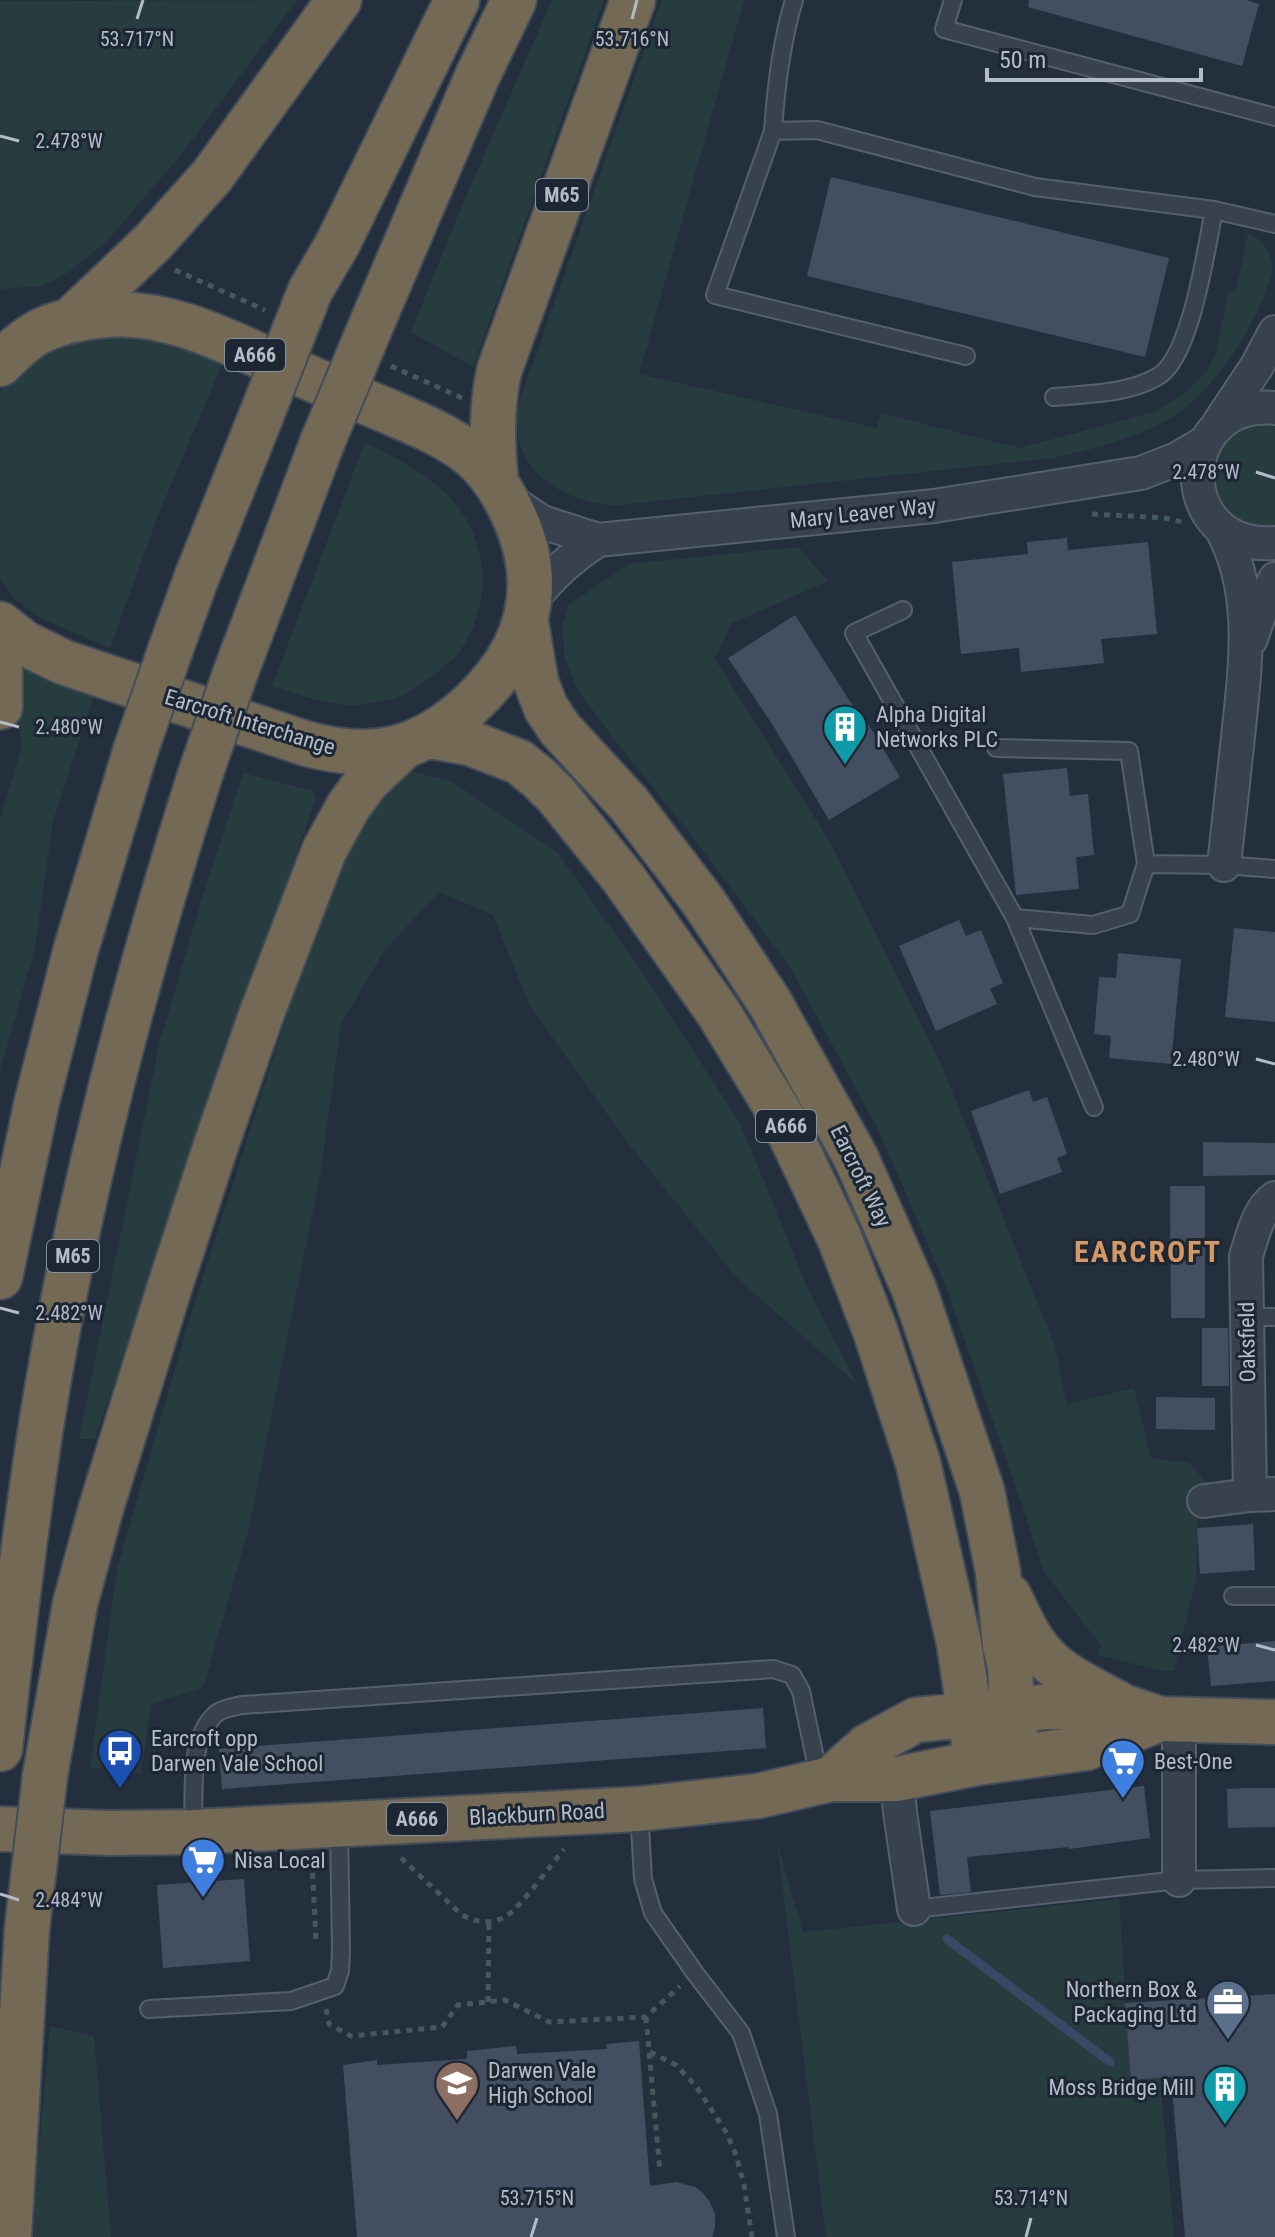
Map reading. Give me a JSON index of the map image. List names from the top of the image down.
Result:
{
  "streets": {
    "highway": [
      "M65",
      "A666",
      "Earcroft Interchange",
      "Earcroft Way",
      "Blackburn Road"
    ],
    "street": ["Mary Leaver Way", "Oaksfield"]
  },
  "crossings": [
    ["Mary Leaver Way", "Earcroft Interchange"],
    ["Mary Leaver Way", "Earcroft Way"],
    ["Earcroft Interchange", "Earcroft Way"],
    ["Earcroft Way", "Blackburn Road"]
  ],
  "districts": ["EARCROFT"],
  "places": {
    "building": ["Alpha Digital Networks PLC", "Moss Bridge Mill"],
    "bus stop": ["Earcroft opp Darwen Vale School"],
    "supermarket": ["Best-One", "Nisa Local"],
    "office": ["Northern Box & Packaging Ltd"],
    "school or university": ["Darwen Vale High School"]
  },
  "scale_bar": "50 m",
  "coordinates": [
    "53.717°N",
    "53.716°N",
    "2.478°W",
    "2.480°W",
    "2.482°W",
    "2.484°W",
    "53.715°N",
    "53.714°N"
  ]
}
